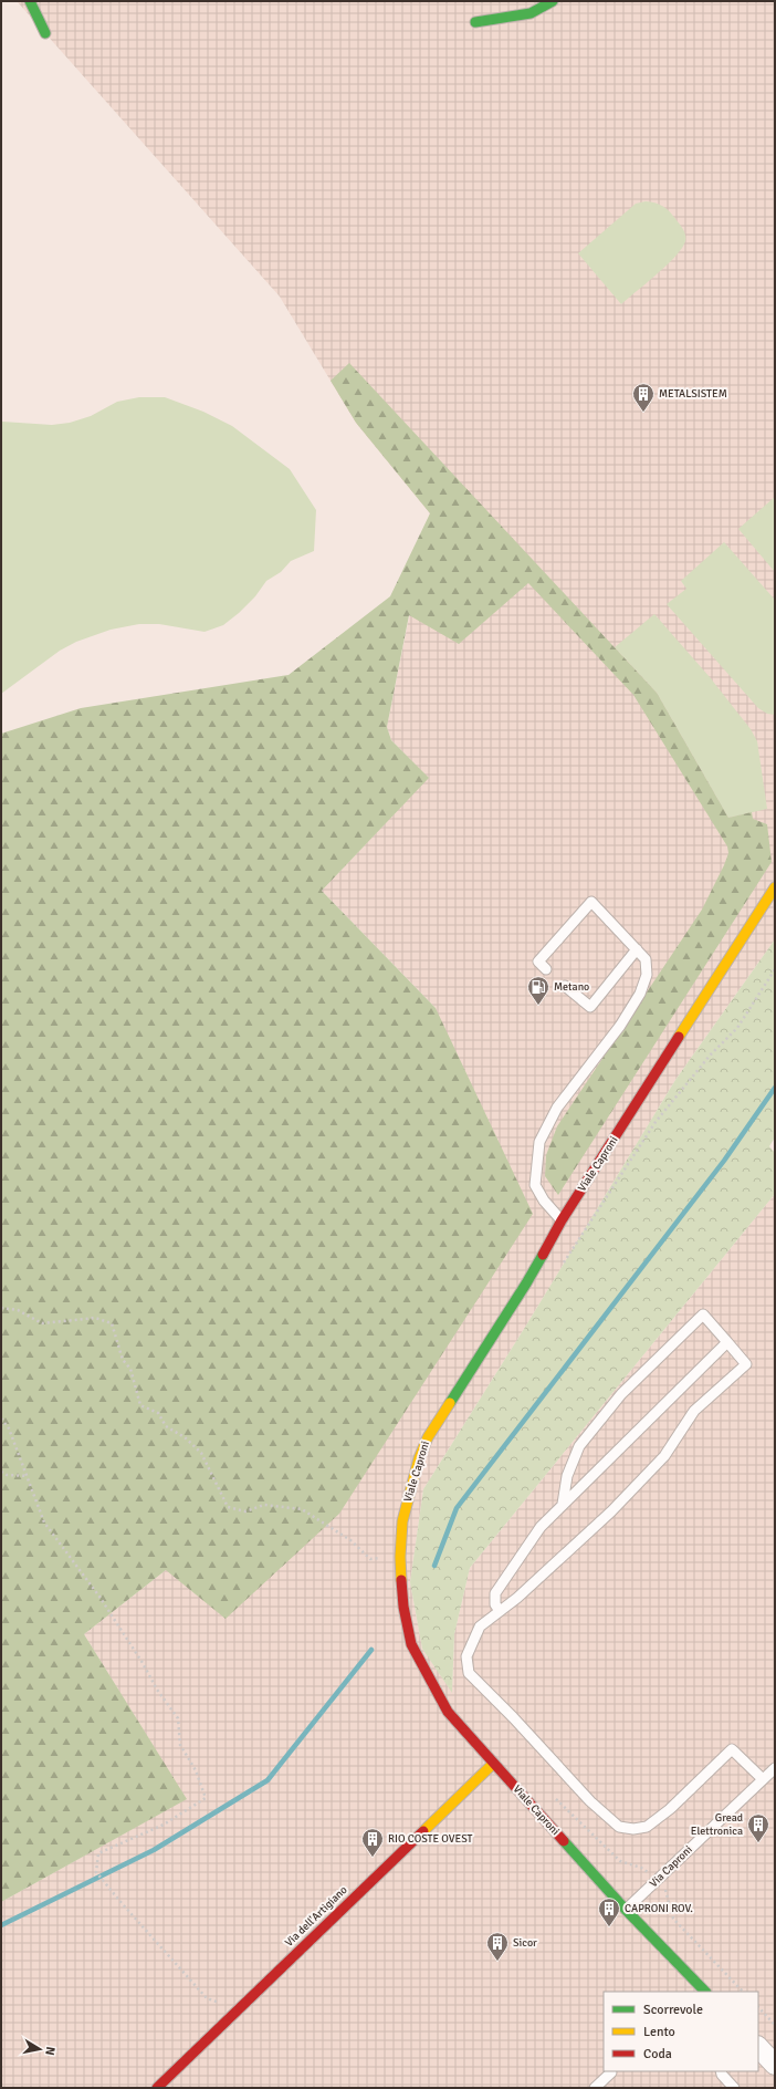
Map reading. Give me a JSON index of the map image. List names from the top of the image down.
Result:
{
  "streets": {
    "street": ["Viale Caproni", "Via dell'Artigiano"],
    "lane": ["Via Caproni"]
  },
  "crossings": [
    ["Viale Caproni", "Via Caproni"],
    ["Viale Caproni", "Via dell'Artigiano"]
  ],
  "places": {
    "building": [
      "METALSISTEM",
      "Gread Elettronica",
      "RIO COSTE OVEST",
      "CAPRONI ROV.",
      "Sicor"
    ],
    "fuel station": ["Metano"]
  },
  "legend": ["Scorrevole", "Lento", "Coda"],
  "north": "right"
}
